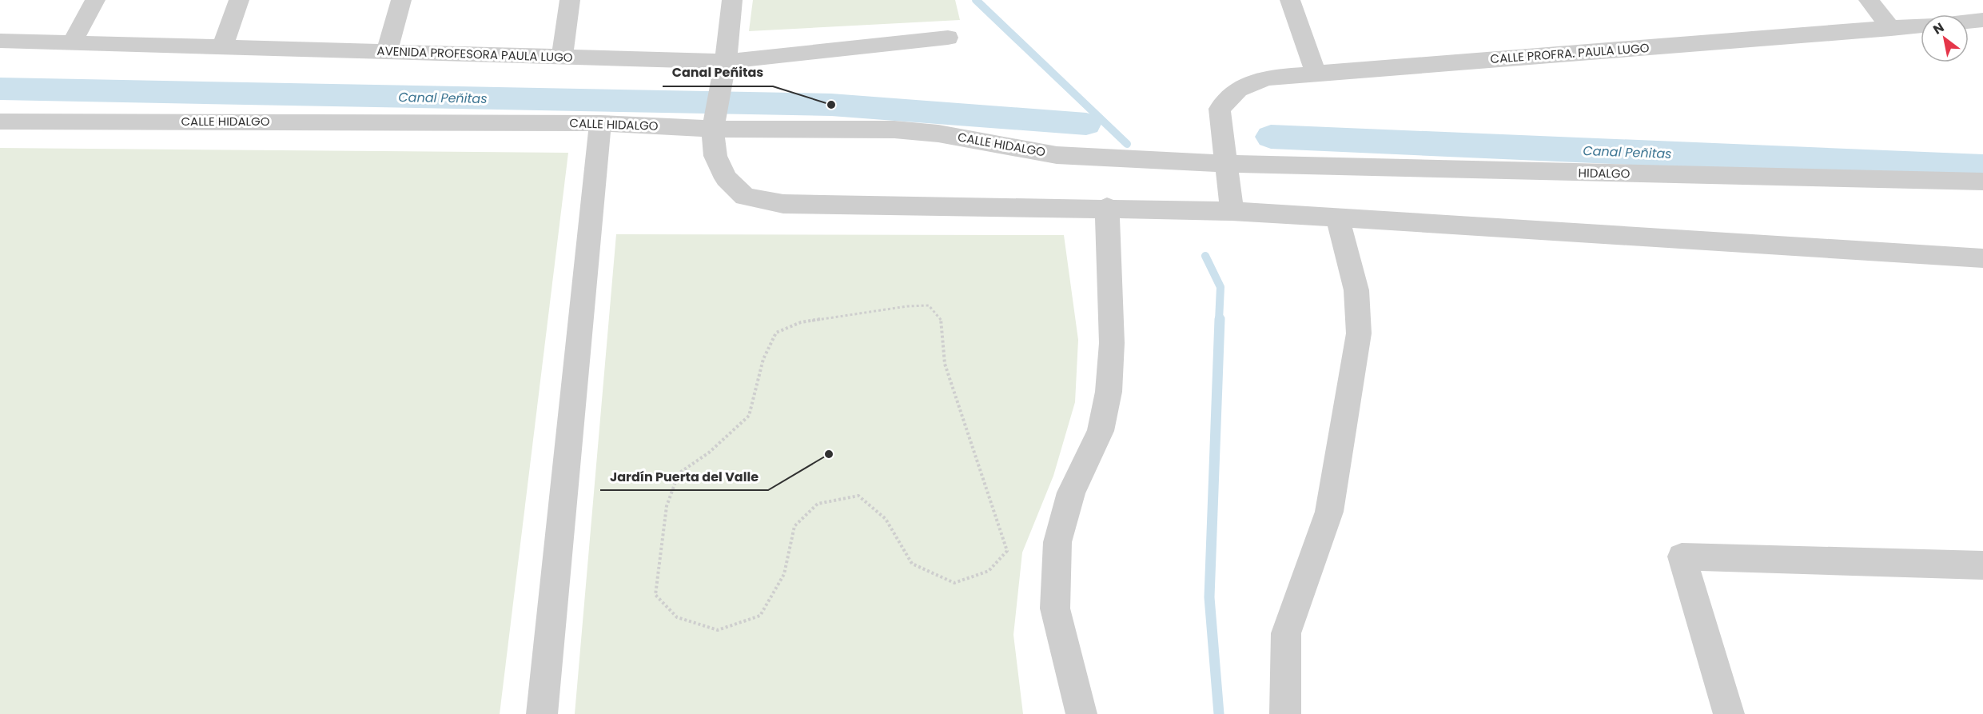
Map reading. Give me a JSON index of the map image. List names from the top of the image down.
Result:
{
  "streets": {
    "street": [
      "CALLE PROFRA. PAULA LUGO",
      "AVENIDA PROFESORA PAULA LUGO",
      "CALLE HIDALGO",
      "HIDALGO"
    ]
  },
  "crossings": [
    ["CALLE PROFRA. PAULA LUGO", "CALLE HIDALGO"],
    ["CALLE PROFRA. PAULA LUGO", "HIDALGO"],
    ["CALLE HIDALGO", "HIDALGO"]
  ],
  "water": ["Canal Peñitas"],
  "places": ["Canal Peñitas", "Jardín Puerta del Valle"],
  "north": "top left"
}
